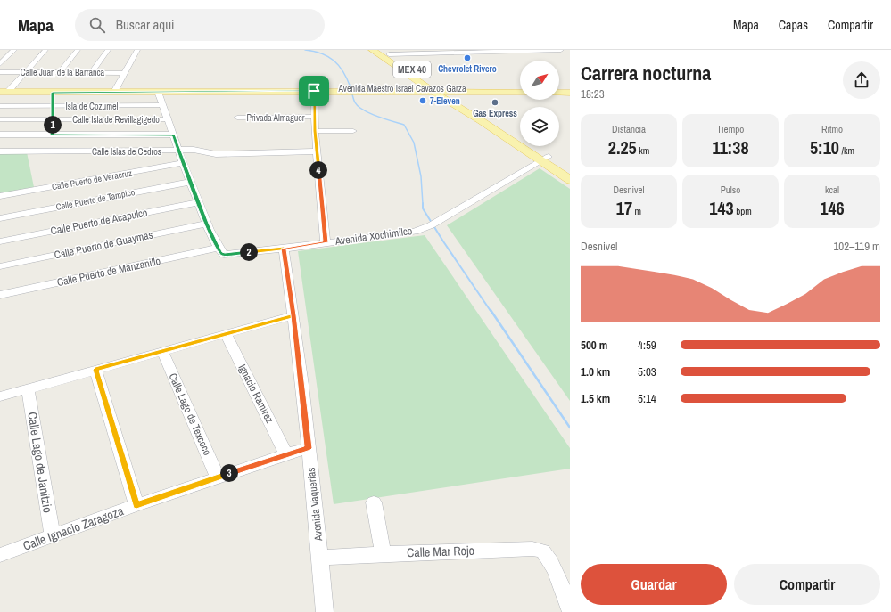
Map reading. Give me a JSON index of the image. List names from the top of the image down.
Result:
{
  "streets": {
    "main road": ["MEX 40", "Avenida Maestro Israel Cavazos Garza"],
    "street": [
      "Calle Juan de la Barranca",
      "Isla de Cozumel",
      "Privada Almaguer",
      "Calle Isla de Revillagigedo",
      "Calle Islas de Cedros",
      "Calle Puerto de Veracruz",
      "Calle Puerto de Tampico",
      "Calle Puerto de Acapulco",
      "Avenida Xochimilco",
      "Calle Puerto de Guaymas",
      "Calle Puerto de Manzanillo",
      "Ignacio Ramirez",
      "Calle Lago de Texcoco",
      "Calle Lago de Janitzio",
      "Avenida Vaquerías",
      "Calle Ignacio Zaragoza",
      "Calle Mar Rojo"
    ]
  },
  "crossings": [
    ["MEX 40", "Avenida Maestro Israel Cavazos Garza"],
    ["MEX 40", "Avenida Xochimilco"],
    ["Avenida Xochimilco", "Calle Puerto de Manzanillo"],
    ["Avenida Xochimilco", "Avenida Vaquerías"],
    ["Ignacio Ramirez", "Calle Ignacio Zaragoza"],
    ["Calle Lago de Texcoco", "Calle Ignacio Zaragoza"],
    ["Calle Lago de Janitzio", "Calle Ignacio Zaragoza"],
    ["Avenida Vaquerías", "Calle Ignacio Zaragoza"],
    ["Avenida Vaquerías", "Calle Mar Rojo"]
  ],
  "places": ["Chevrolet Rivero", "7-Eleven", "Gas Express"],
  "north": "top right",
  "page": {
    "header": "Mapa",
    "search": "Buscar aquí",
    "nav": ["Mapa", "Capas", "Compartir"],
    "heading": ["Carrera nocturna", "18:23"],
    "stats": [
      ["Distancia", "2.25 km"],
      ["Tiempo", "11:38"],
      ["Ritmo", "5:10 /km"],
      ["Desnivel", "17 m"],
      ["Pulso", "143 bpm"],
      ["kcal", "146"]
    ],
    "pins": [
      "1",
      "4",
      "2",
      "3"
    ],
    "chart": ["Desnivel", "102–119 m"],
    "list": [
      {
        "name": "500 m",
        "note": "4:59"
      },
      {
        "name": "1.0 km",
        "note": "5:03"
      },
      {
        "name": "1.5 km",
        "note": "5:14"
      }
    ],
    "buttons": ["Guardar", "Compartir"]
  }
}
